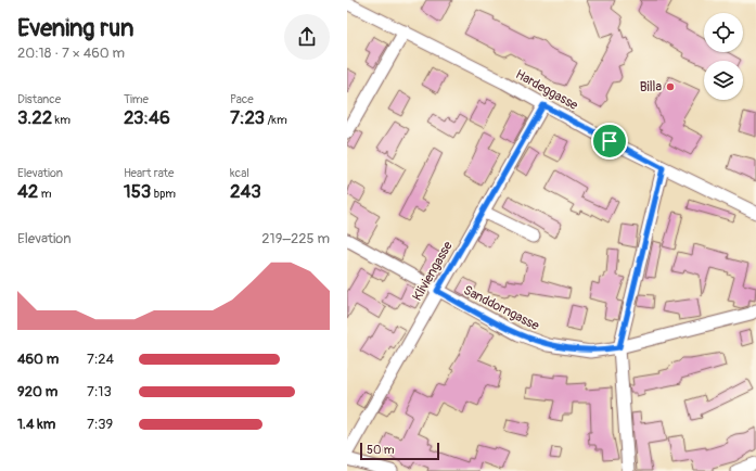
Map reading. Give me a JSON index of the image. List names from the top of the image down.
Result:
{
  "streets": {
    "street": ["Hardeggasse", "Kliviengasse", "Sanddorngasse"]
  },
  "crossings": [
    ["Hardeggasse", "Kliviengasse"],
    ["Kliviengasse", "Sanddorngasse"]
  ],
  "places": ["Billa"],
  "scale_bar": "50 m",
  "page": {
    "heading": ["Evening run", "20:18 · 7 × 460 m"],
    "stats": [
      ["Distance", "3.22 km"],
      ["Time", "23:46"],
      ["Pace", "7:23 /km"],
      ["Elevation", "42 m"],
      ["Heart rate", "153 bpm"],
      ["kcal", "243"]
    ],
    "chart": ["Elevation", "219–225 m"],
    "list": [
      {
        "name": "460 m",
        "note": "7:24"
      },
      {
        "name": "920 m",
        "note": "7:13"
      },
      {
        "name": "1.4 km",
        "note": "7:39"
      }
    ],
    "scale": "50 m"
  }
}
